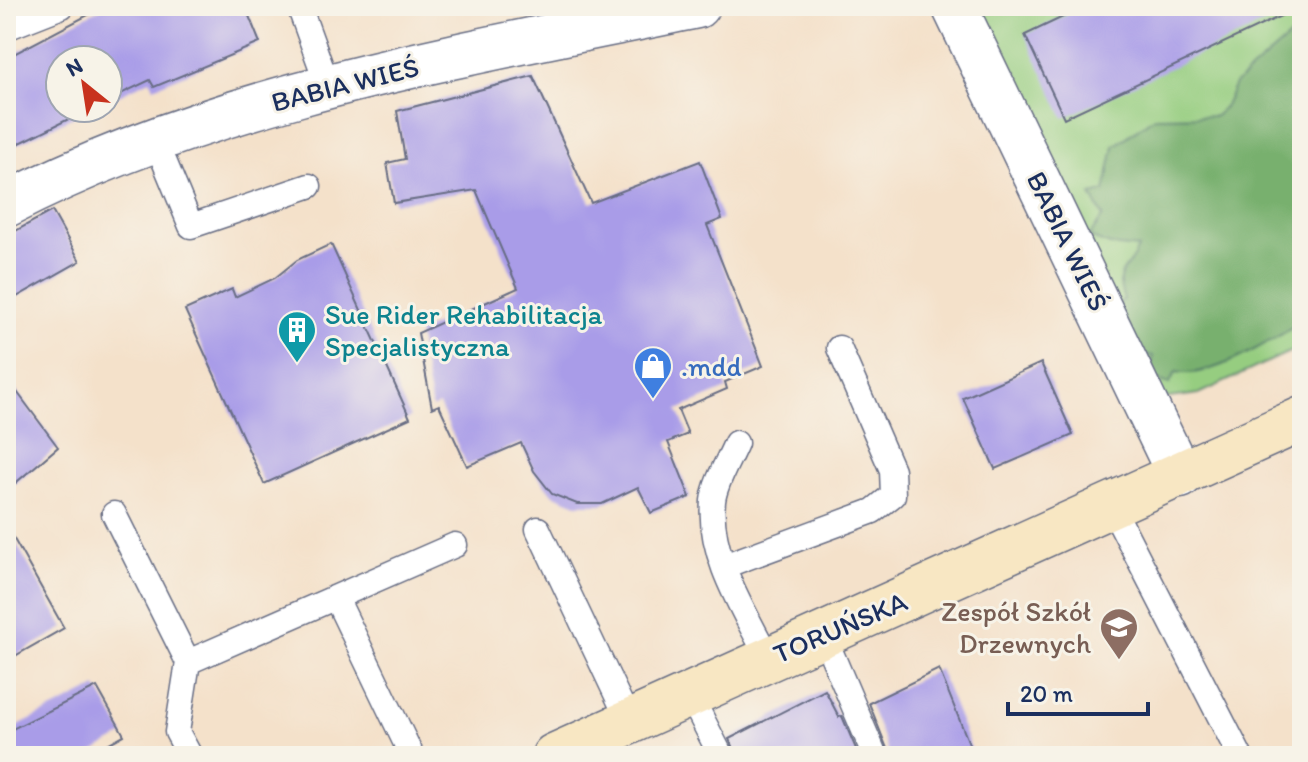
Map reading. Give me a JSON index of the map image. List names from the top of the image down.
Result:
{
  "streets": {
    "street": ["BABIA WIEŚ", "TORUŃSKA"]
  },
  "crossings": [
    ["BABIA WIEŚ", "TORUŃSKA"]
  ],
  "places": {
    "building": ["Sue Rider Rehabilitacja Specjalistyczna"],
    "shop": [".mdd"],
    "school or university": ["Zespół Szkół Drzewnych"]
  },
  "scale_bar": "20 m",
  "north": "top left"
}
